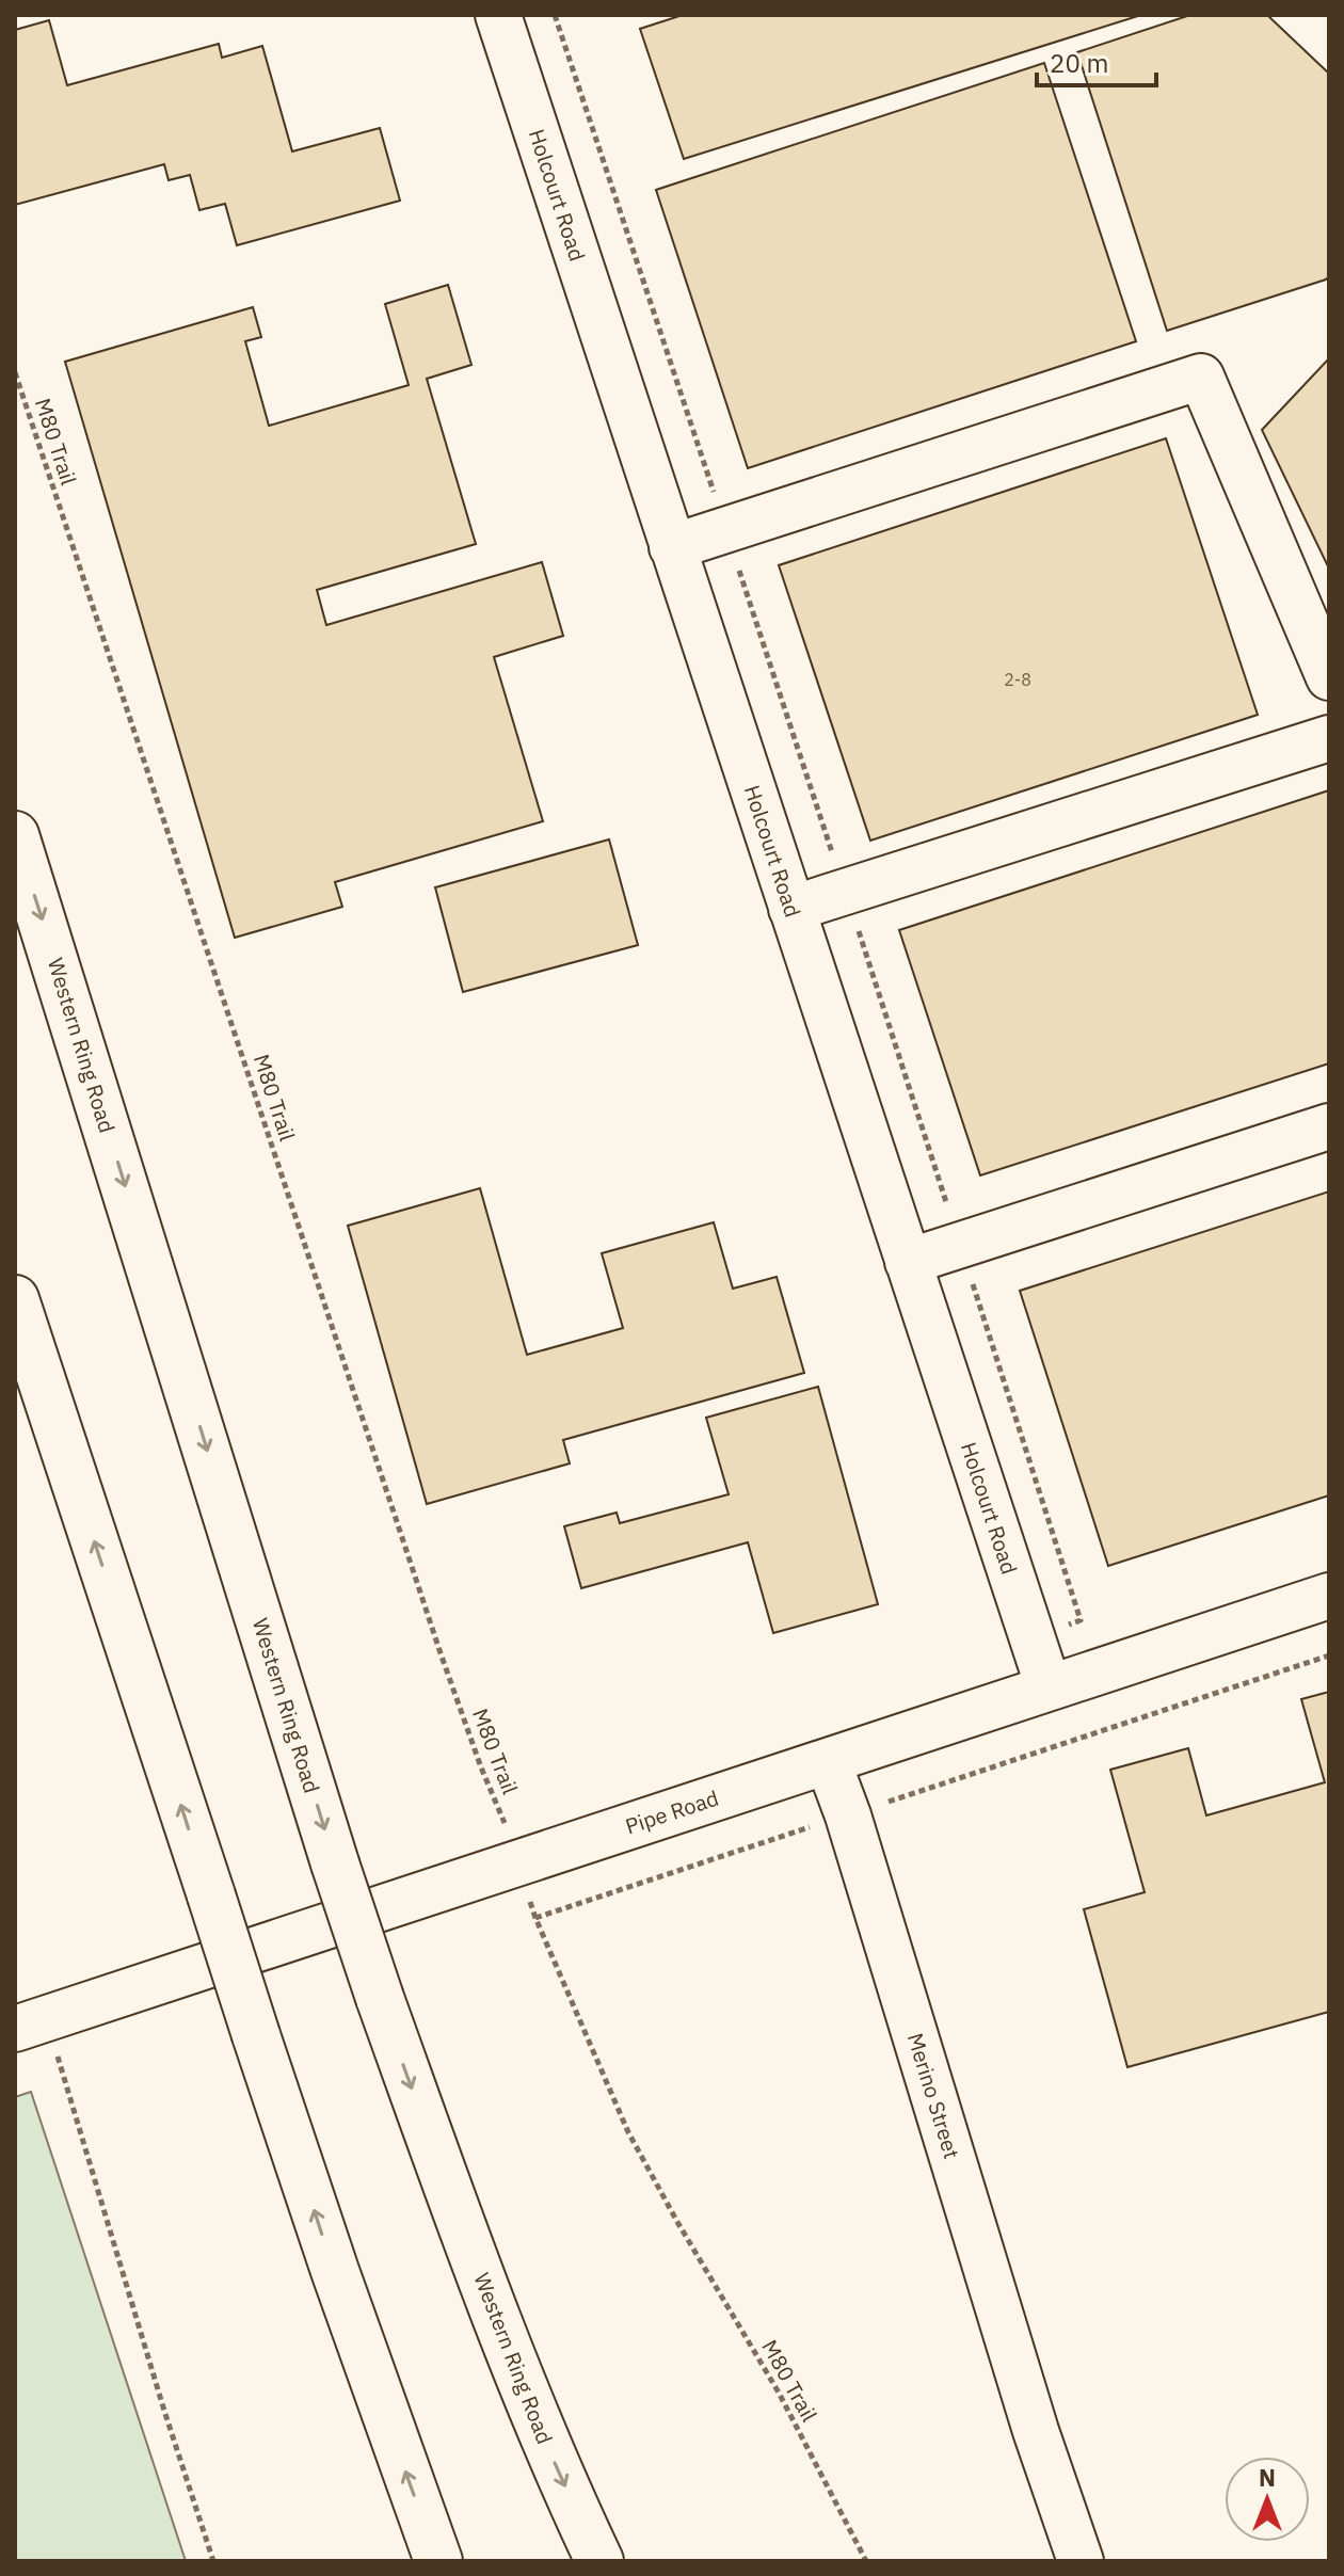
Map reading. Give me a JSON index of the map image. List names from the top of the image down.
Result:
{
  "streets": {
    "highway": ["Western Ring Road"],
    "street": ["Holcourt Road", "Pipe Road", "Merino Street"],
    "path": ["M80 Trail"]
  },
  "crossings": [
    ["Holcourt Road", "Pipe Road"],
    ["Pipe Road", "Merino Street"]
  ],
  "house_numbers": ["2-8"],
  "scale_bar": "20 m",
  "north": "top"
}
